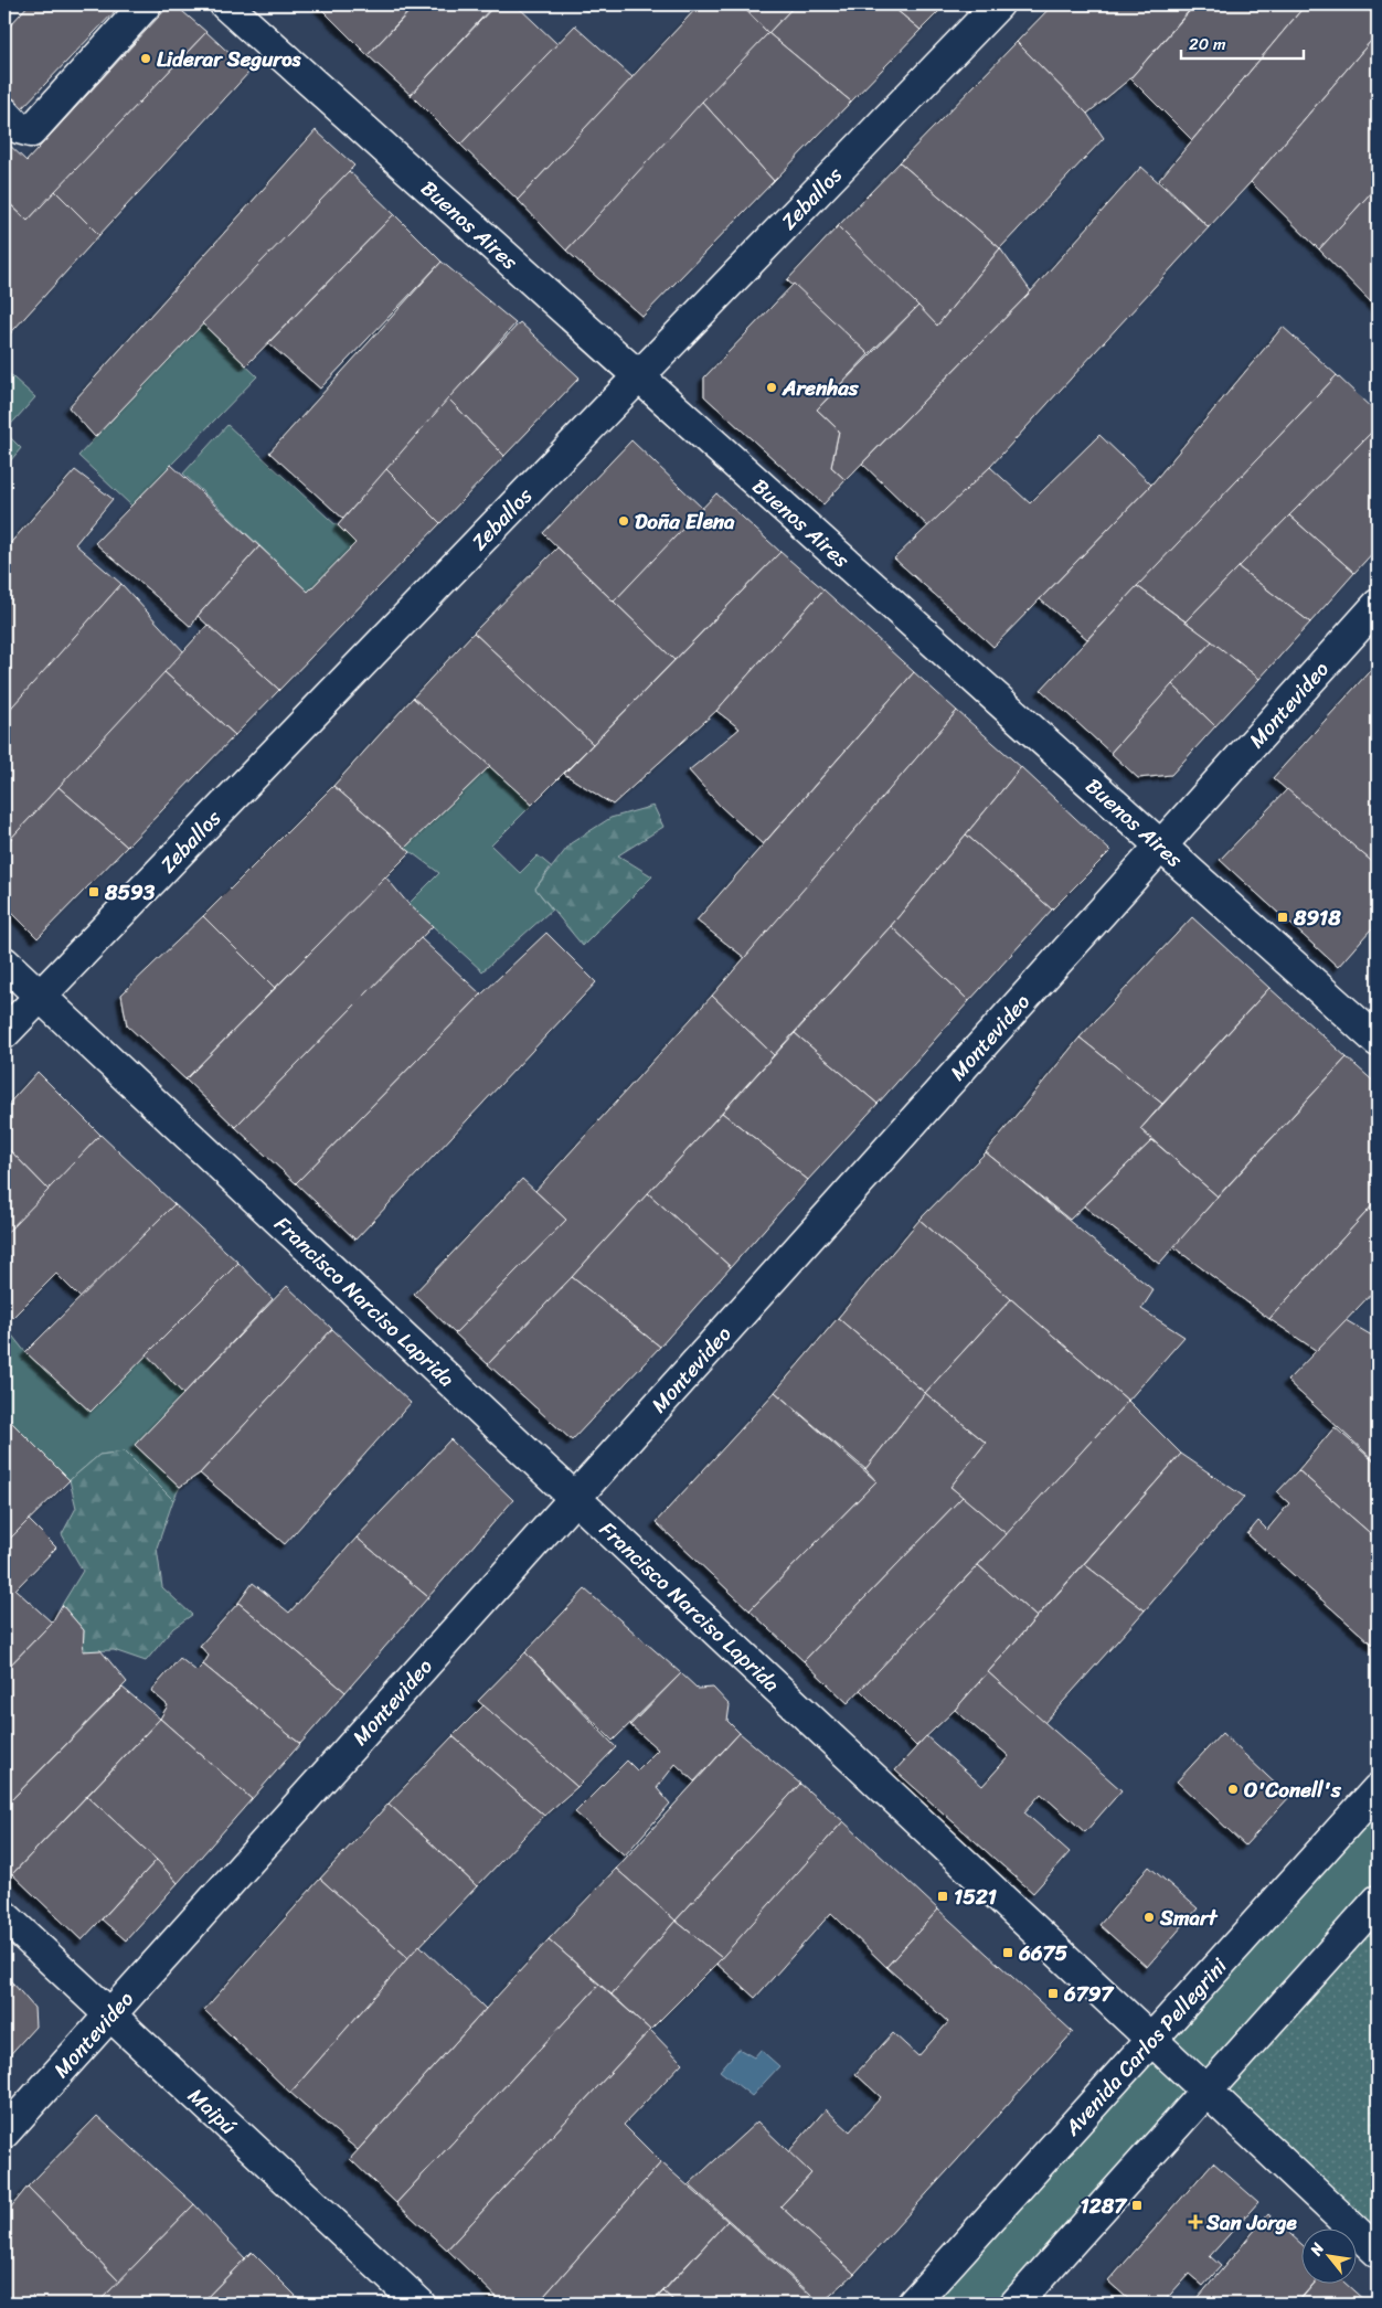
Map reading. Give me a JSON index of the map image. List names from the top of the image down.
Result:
{
  "streets": {
    "street": [
      "Zeballos",
      "Buenos Aires",
      "Montevideo",
      "Francisco Narciso Laprida",
      "Avenida Carlos Pellegrini",
      "Maipú"
    ]
  },
  "crossings": [
    ["Zeballos", "Buenos Aires"],
    ["Zeballos", "Francisco Narciso Laprida"],
    ["Buenos Aires", "Montevideo"],
    ["Montevideo", "Francisco Narciso Laprida"],
    ["Montevideo", "Maipú"],
    ["Francisco Narciso Laprida", "Avenida Carlos Pellegrini"]
  ],
  "places": {
    "other": [
      "Liderar Seguros",
      "Arenhas",
      "Doña Elena",
      "O'Conell's",
      "Smart"
    ],
    "transit": [
      "8593",
      "8918",
      "1521",
      "6675",
      "6797",
      "1287"
    ],
    "health": ["San Jorge"]
  },
  "scale_bar": "20 m",
  "north": "top left"
}
